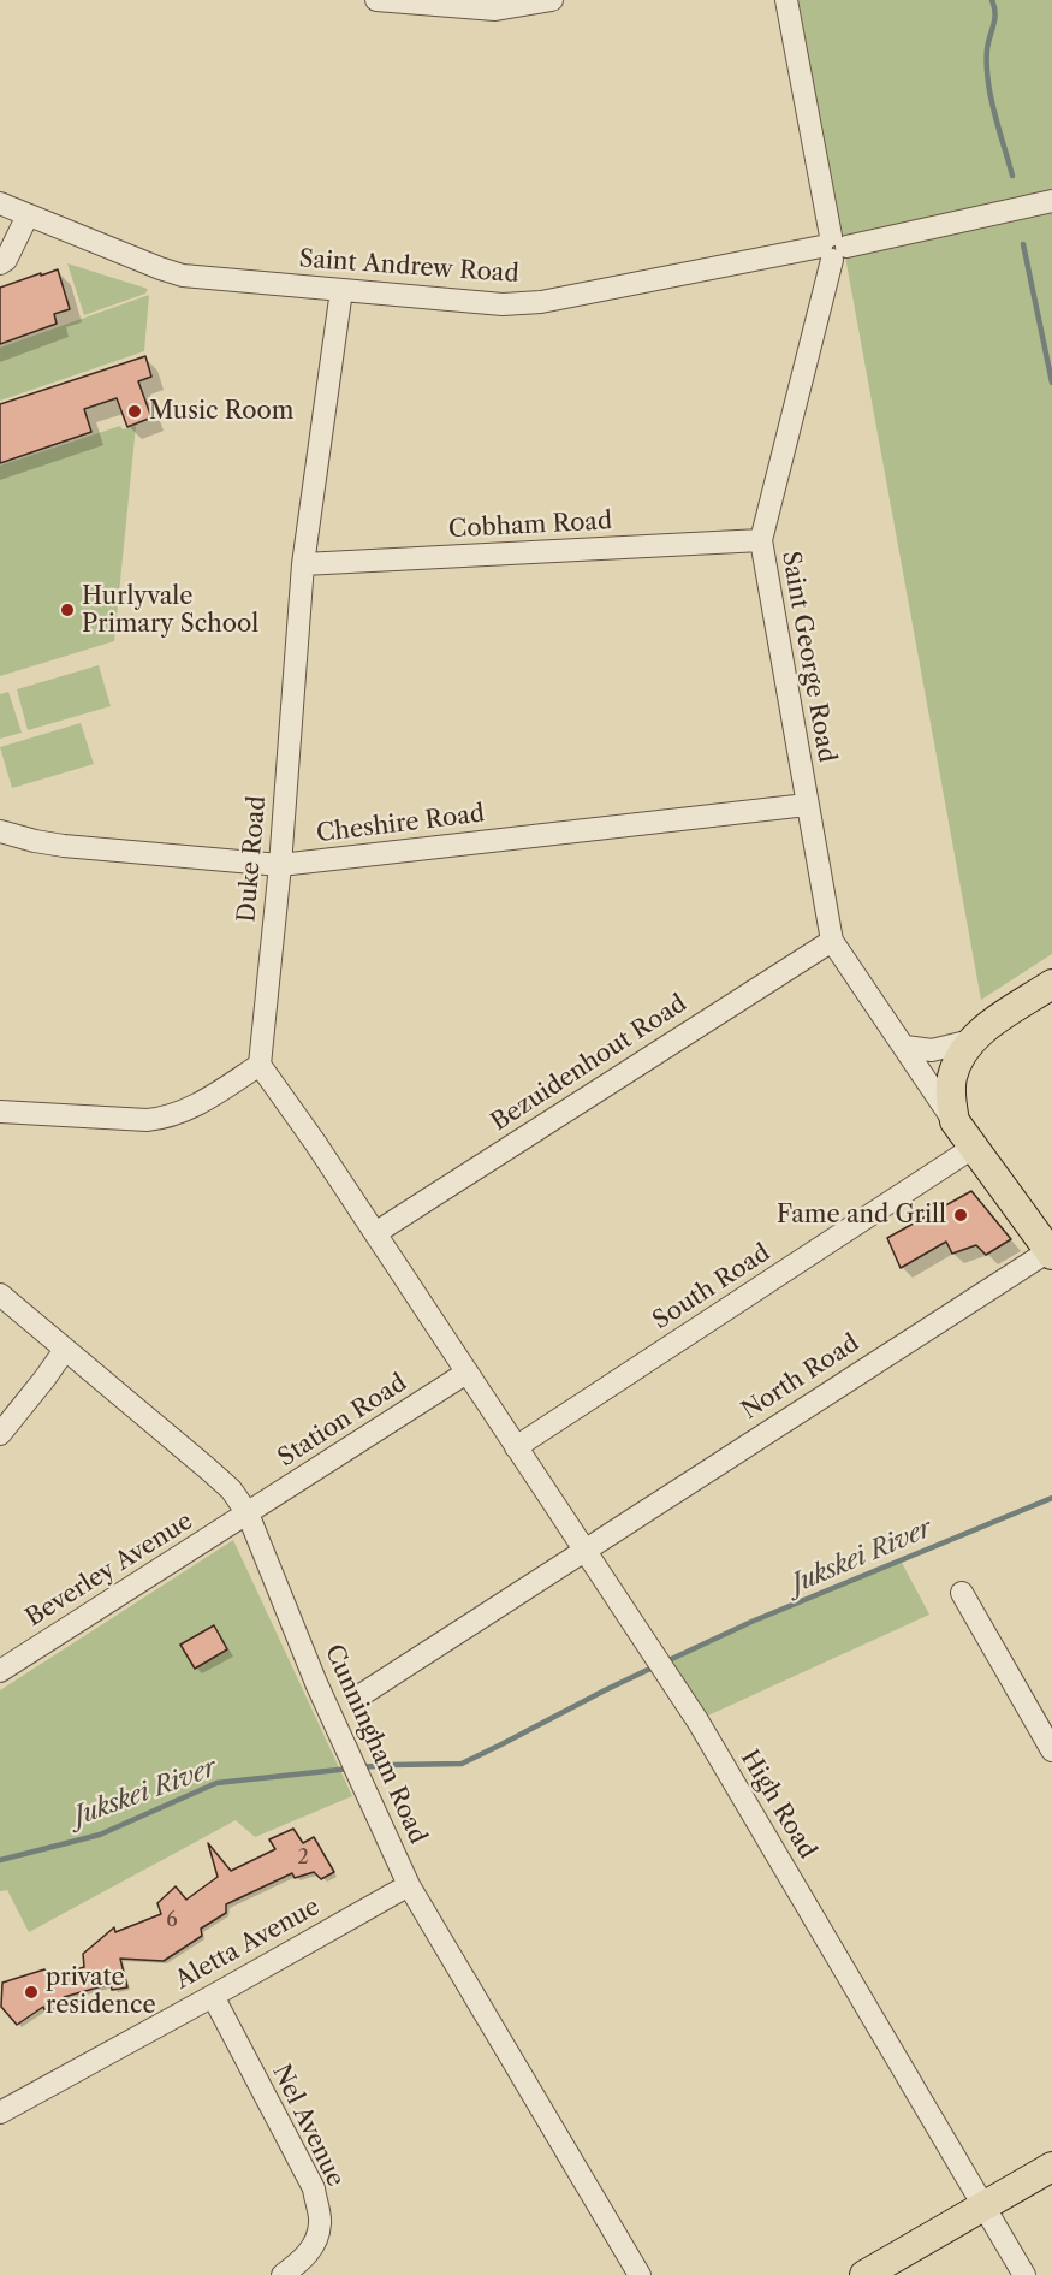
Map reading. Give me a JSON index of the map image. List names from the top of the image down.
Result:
{
  "streets": {
    "street": [
      "Saint Andrew Road",
      "Cobham Road",
      "Saint George Road",
      "Cheshire Road",
      "Duke Road",
      "Bezuidenhout Road",
      "South Road",
      "North Road",
      "Station Road",
      "Beverley Avenue",
      "Cunningham Road",
      "High Road",
      "Aletta Avenue",
      "Nel Avenue"
    ]
  },
  "crossings": [
    ["Saint Andrew Road", "Saint George Road"],
    ["Saint Andrew Road", "Duke Road"],
    ["Cobham Road", "Saint George Road"],
    ["Cobham Road", "Duke Road"],
    ["Saint George Road", "Cheshire Road"],
    ["Saint George Road", "Bezuidenhout Road"],
    ["Cheshire Road", "Duke Road"],
    ["South Road", "High Road"],
    ["North Road", "High Road"],
    ["Station Road", "Beverley Avenue"],
    ["Station Road", "Cunningham Road"],
    ["Station Road", "High Road"],
    ["Beverley Avenue", "Cunningham Road"],
    ["Cunningham Road", "Aletta Avenue"],
    ["Aletta Avenue", "Nel Avenue"]
  ],
  "water": ["Jukskei River"],
  "places": [
    "Music Room",
    "Hurlyvale Primary School",
    "Fame and Grill",
    "private residence"
  ],
  "house_numbers": ["2", "6"]
}
